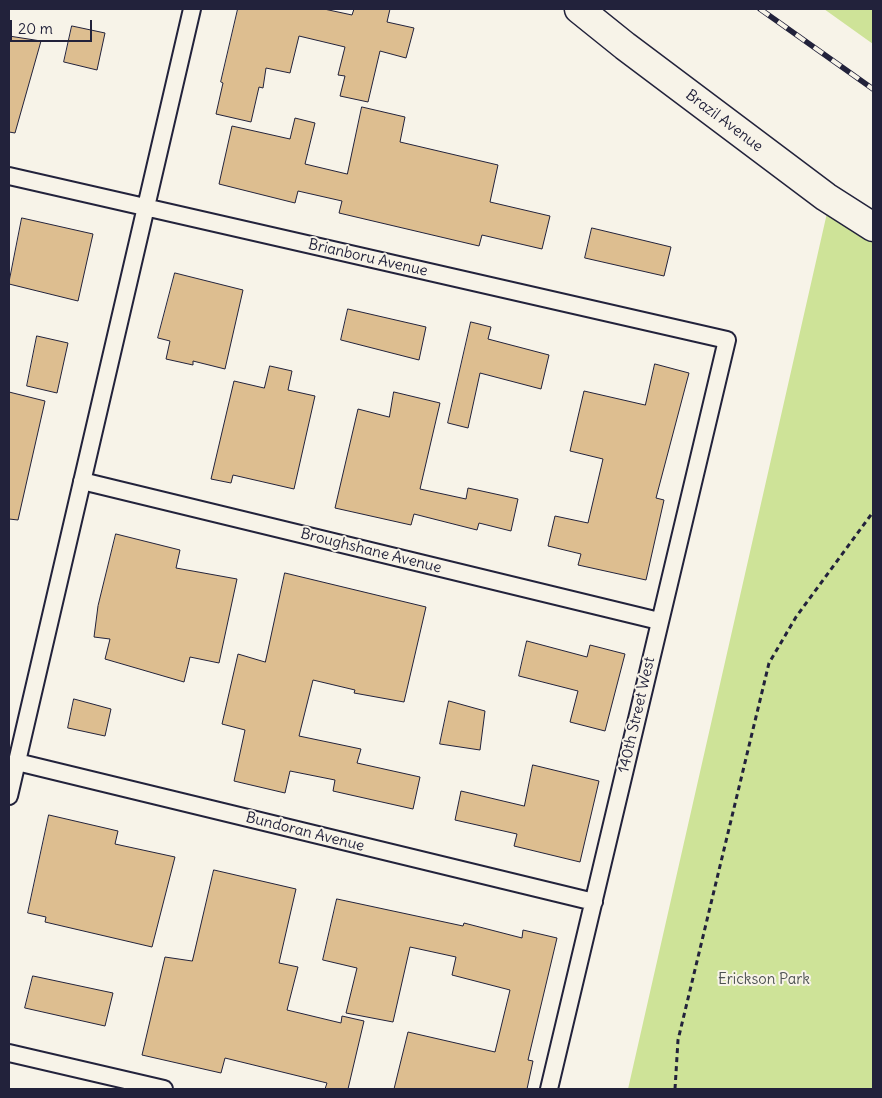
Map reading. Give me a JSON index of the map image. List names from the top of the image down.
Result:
{
  "streets": {
    "street": ["Brazil Avenue"],
    "lane": [
      "Brianboru Avenue",
      "Broughshane Avenue",
      "140th Street West",
      "Bundoran Avenue"
    ]
  },
  "crossings": [
    ["Brianboru Avenue", "140th Street West"],
    ["Broughshane Avenue", "140th Street West"],
    ["140th Street West", "Bundoran Avenue"]
  ],
  "parks": ["Erickson Park"],
  "scale_bar": "20 m"
}
